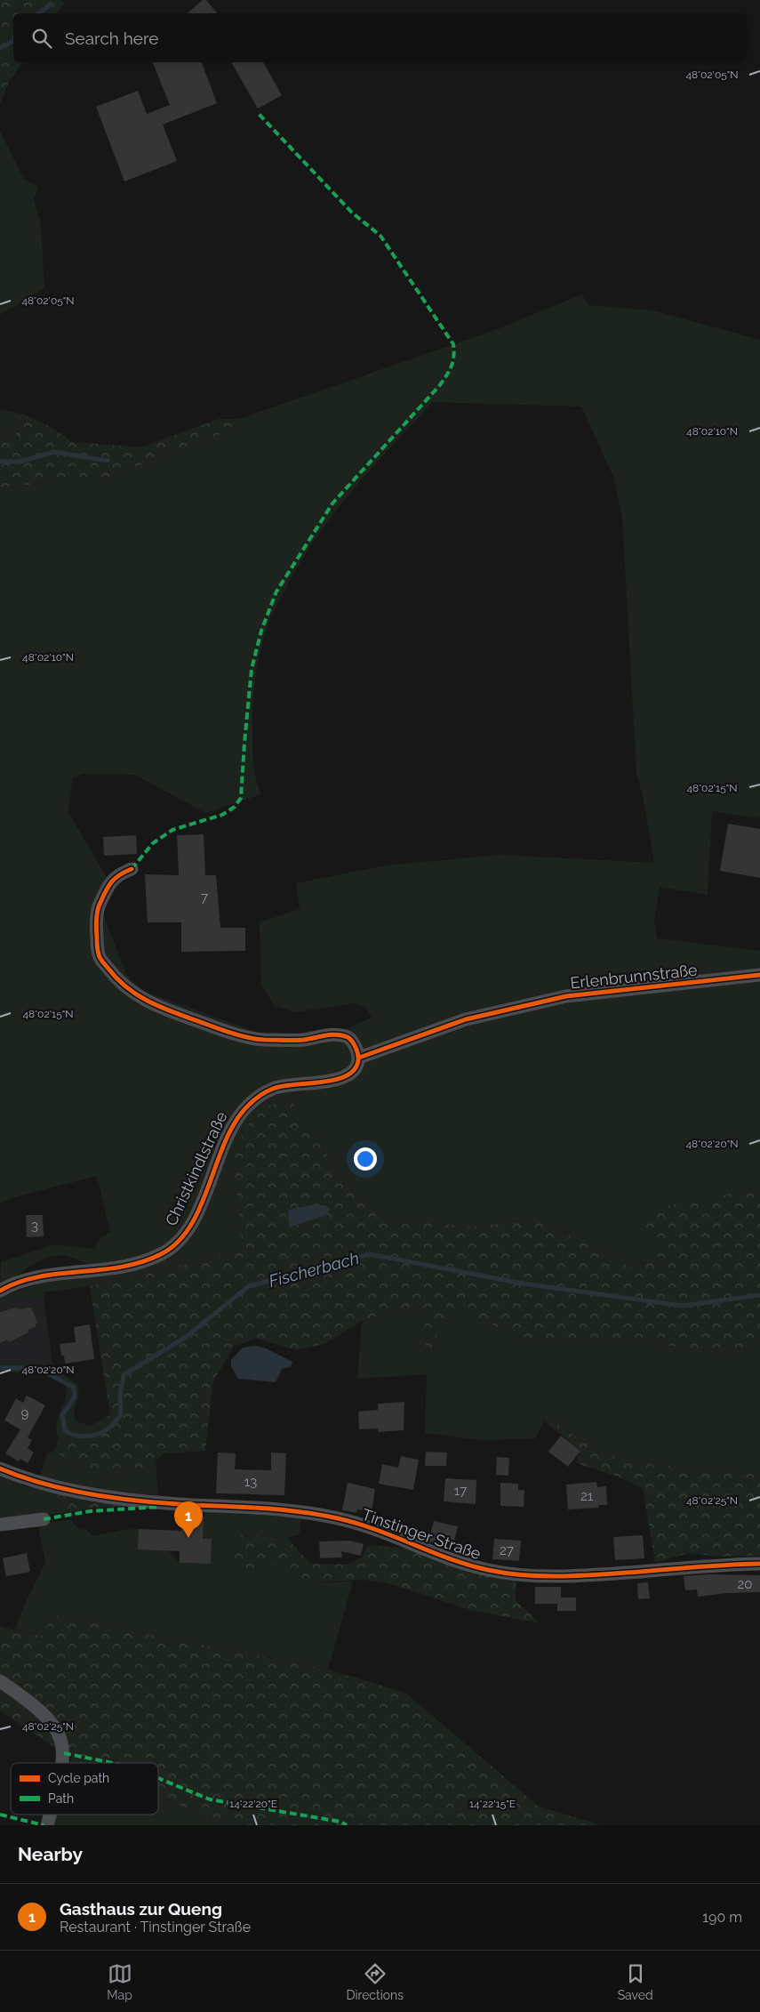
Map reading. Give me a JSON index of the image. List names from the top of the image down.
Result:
{
  "streets": {
    "street": ["Erlenbrunnstraße", "Christkindlstraße", "Tinstinger Straße"]
  },
  "crossings": [
    ["Erlenbrunnstraße", "Christkindlstraße"]
  ],
  "water": ["Fischerbach"],
  "house_numbers": [
    "7",
    "3",
    "9",
    "13",
    "17",
    "21",
    "27",
    "20"
  ],
  "legend": ["Cycle path", "Path"],
  "page": {
    "search": "Search here",
    "pins": "1",
    "heading": "Nearby",
    "list": [
      {
        "mark": "1",
        "name": "Gasthaus zur Queng",
        "note": "Restaurant · Tinstinger Straße",
        "value": "190 m"
      }
    ],
    "nav": ["Map", "Directions", "Saved"]
  },
  "coordinates": [
    "48°02'05\"N",
    "48°02'10\"N",
    "48°02'15\"N",
    "48°02'20\"N",
    "48°02'25\"N",
    "14°22'20\"E",
    "14°22'15\"E"
  ]
}
